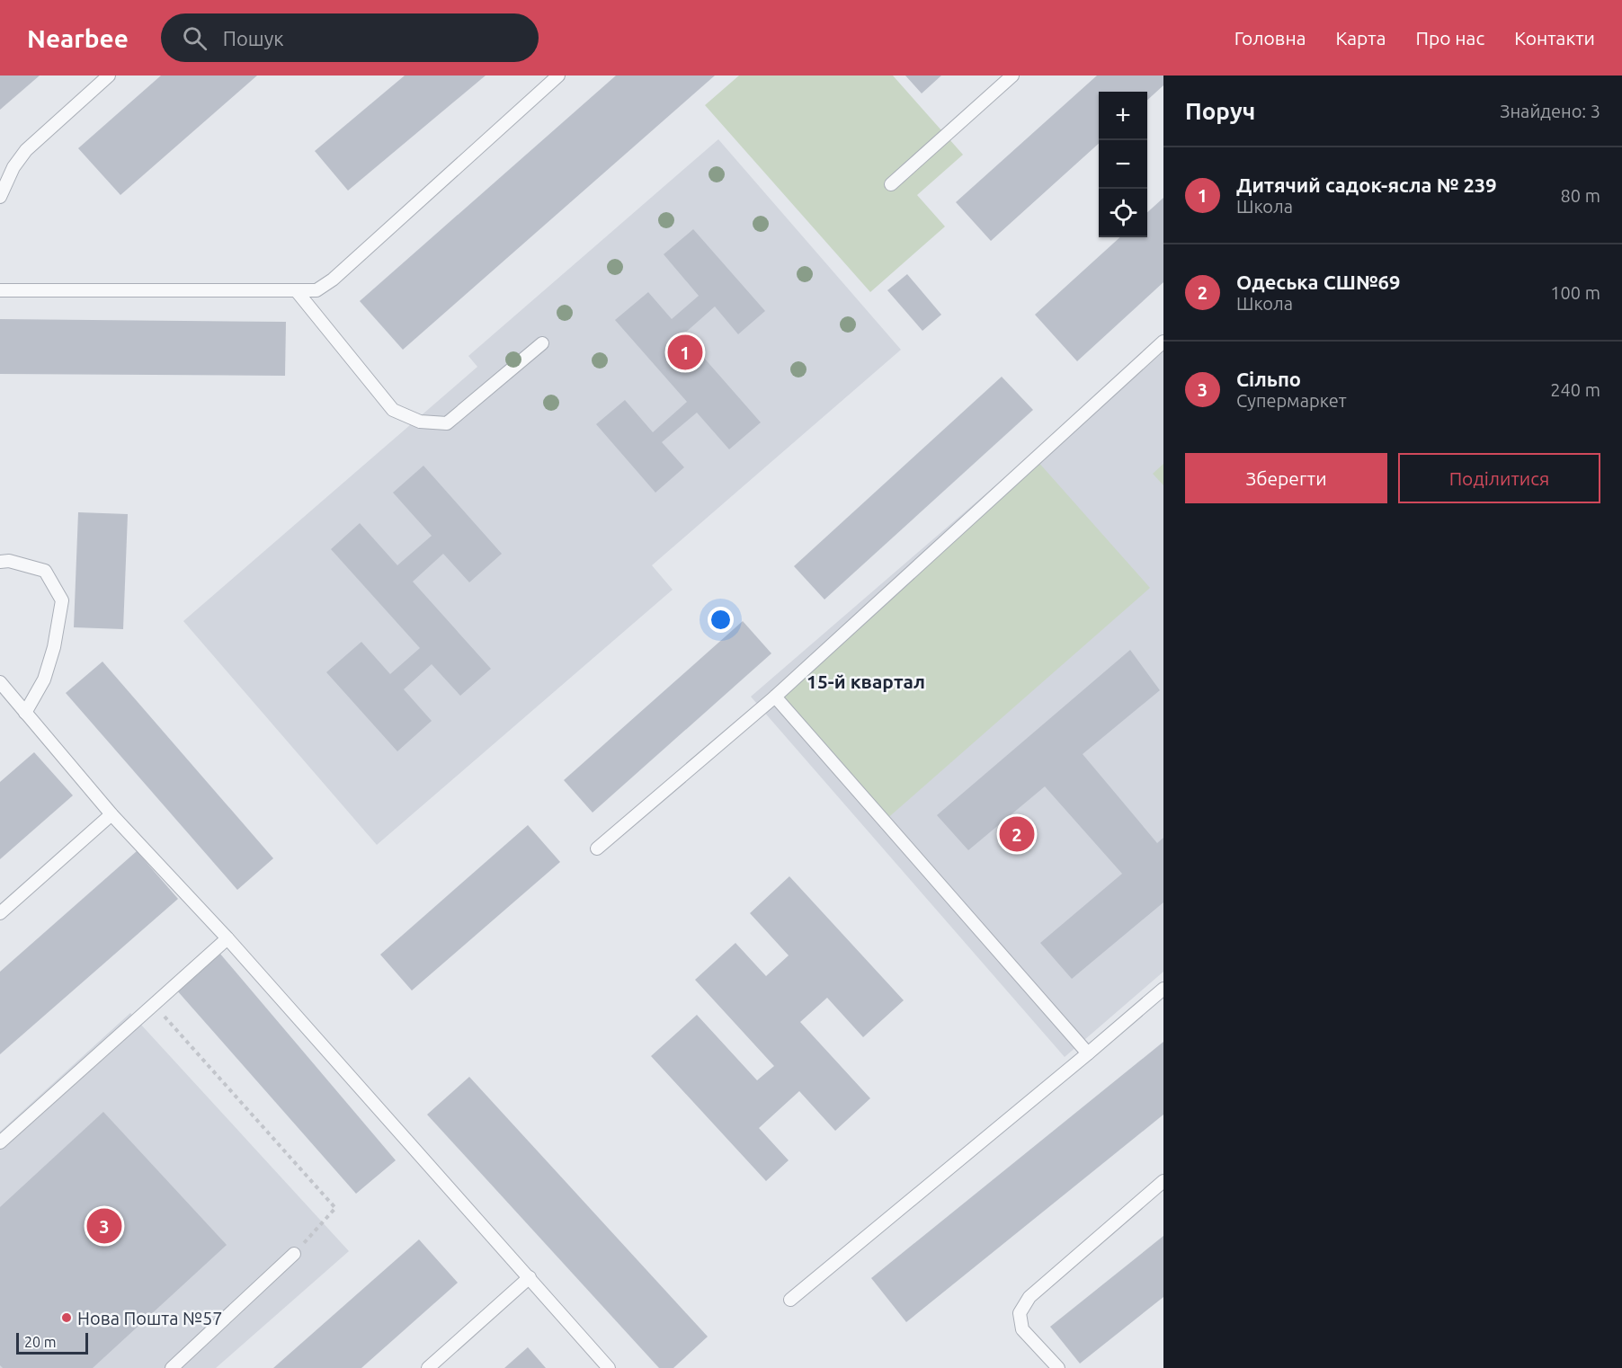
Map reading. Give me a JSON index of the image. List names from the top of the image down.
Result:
{
  "districts": ["15-й квартал"],
  "places": ["Нова Пошта №57"],
  "scale_bar": "20 m",
  "page": {
    "header": "Nearbee",
    "search": "Пошук",
    "nav": [
      "Головна",
      "Карта",
      "Про нас",
      "Контакти"
    ],
    "heading": ["Поруч", "Знайдено: 3"],
    "map_buttons": ["+", "−"],
    "list": [
      {
        "mark": "1",
        "name": "Дитячий садок-ясла № 239",
        "note": "Школа",
        "value": "80 m"
      },
      {
        "mark": "2",
        "name": "Одеська СШ№69",
        "note": "Школа",
        "value": "100 m"
      },
      {
        "mark": "3",
        "name": "Сільпо",
        "note": "Супермаркет",
        "value": "240 m"
      }
    ],
    "pins": ["1", "2", "3"],
    "buttons": ["Зберегти", "Поділитися"],
    "scale": "20 m"
  }
}
